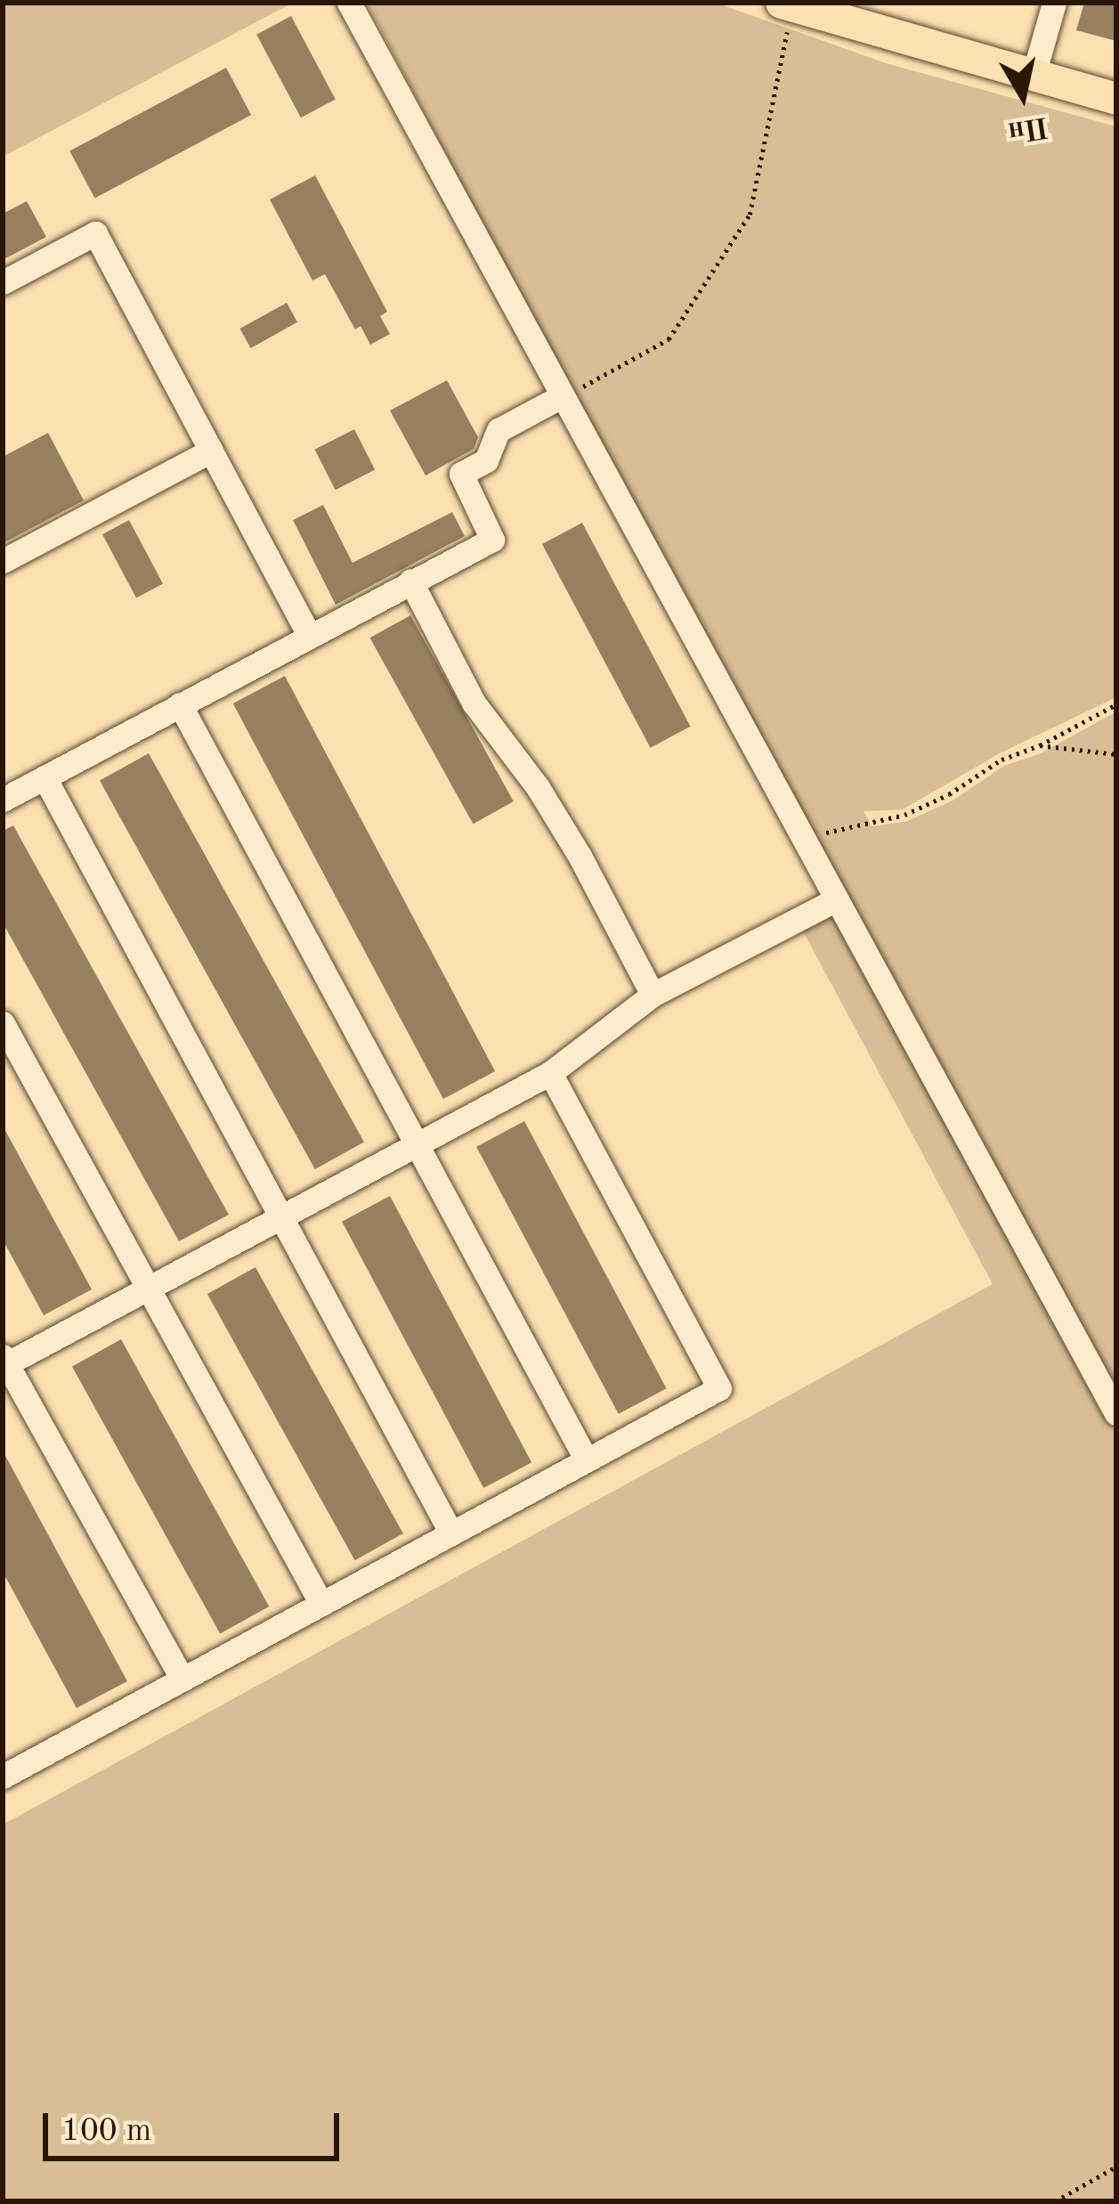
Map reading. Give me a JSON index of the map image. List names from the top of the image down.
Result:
{
  "scale_bar": "100 m",
  "north": "bottom"
}
